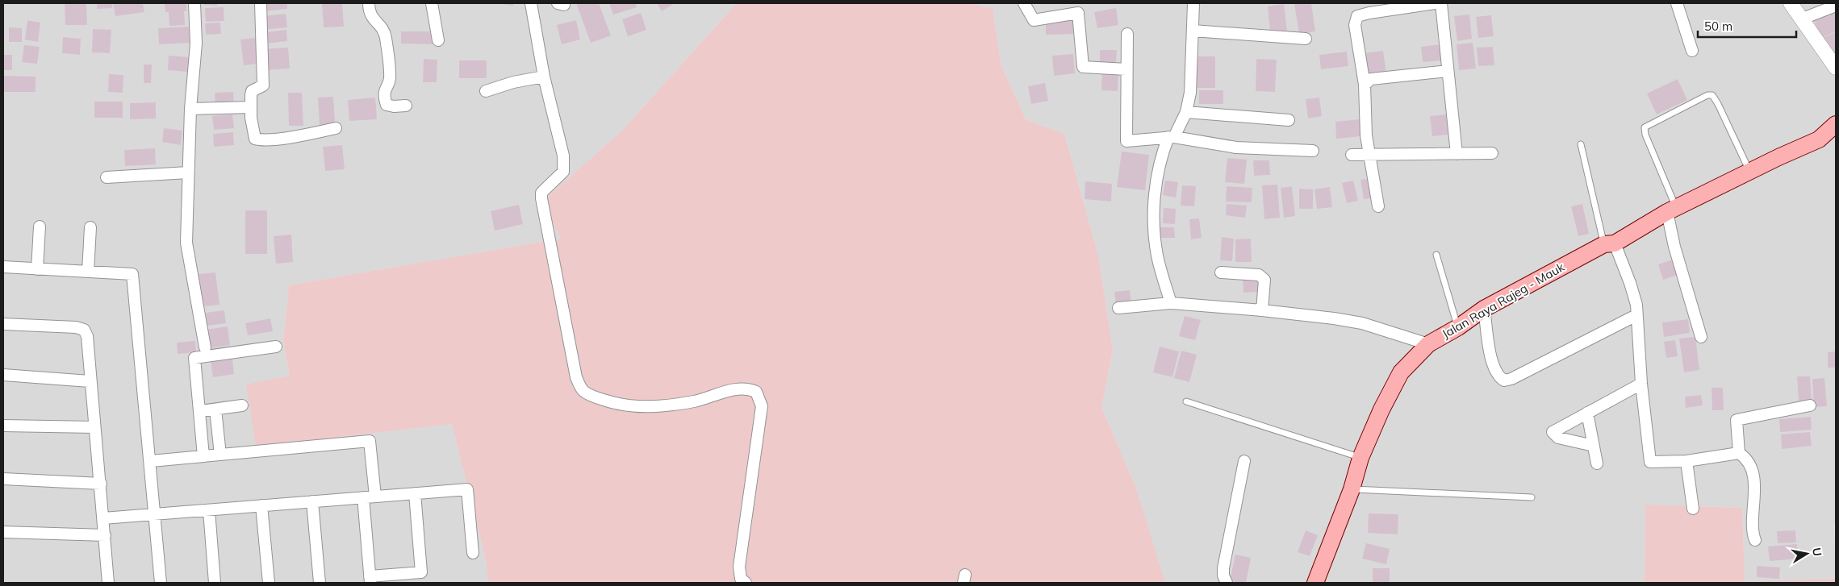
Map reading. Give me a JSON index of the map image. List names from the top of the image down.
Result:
{
  "streets": {
    "main road": ["Jalan Raya Rajeg - Mauk"]
  },
  "scale_bar": "50 m",
  "north": "right"
}
